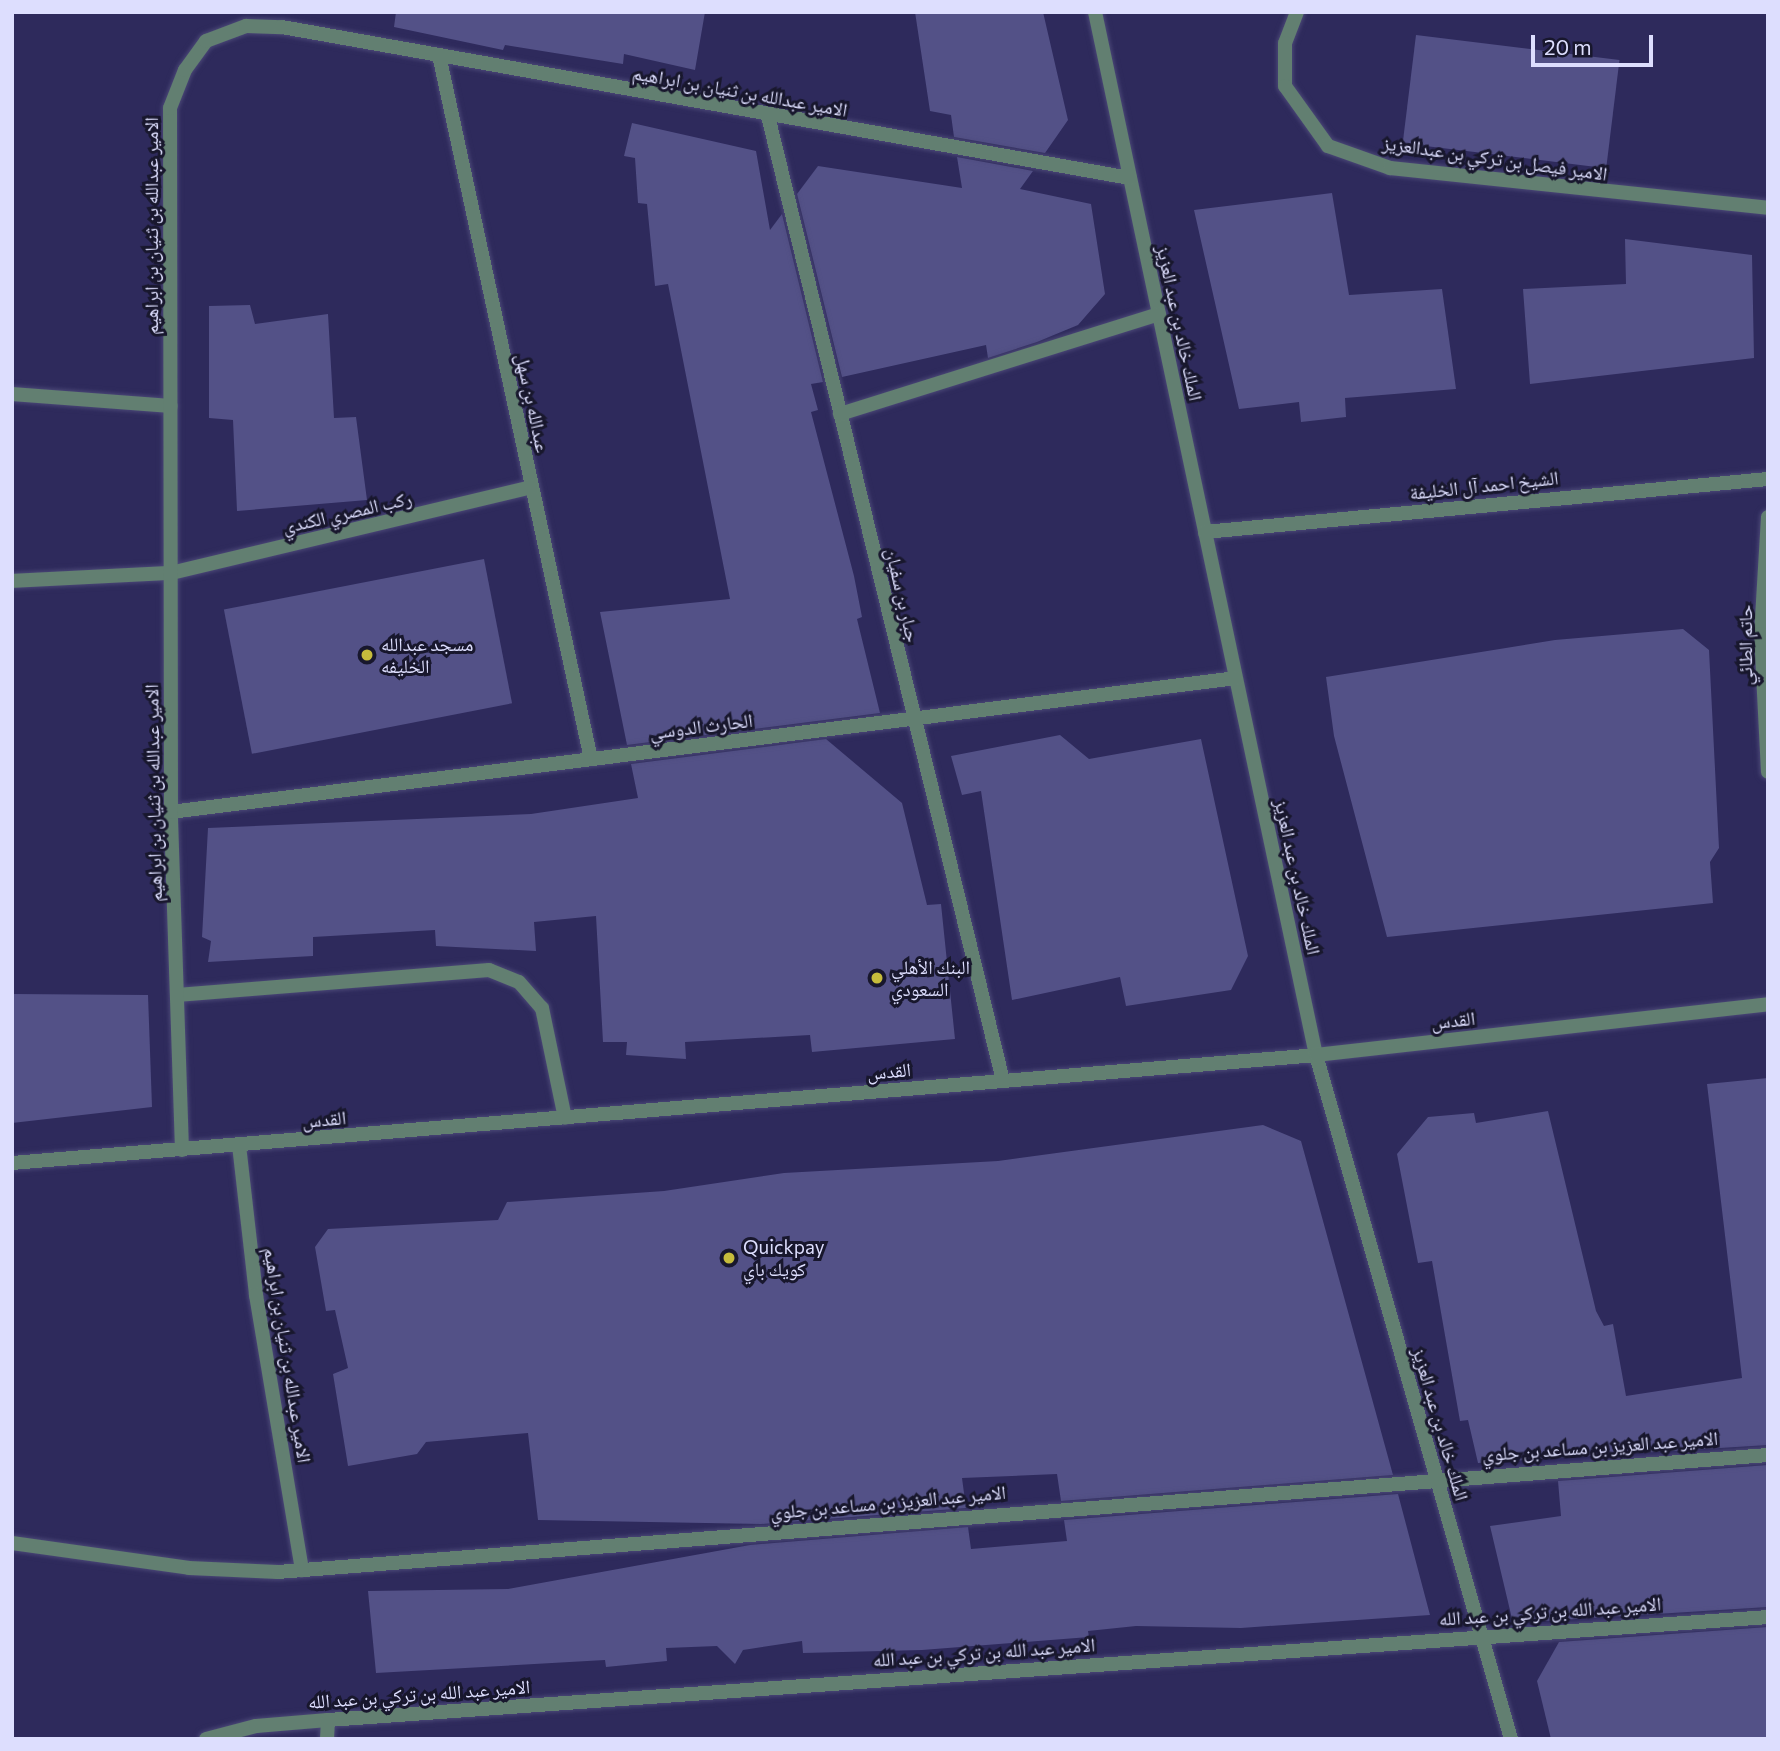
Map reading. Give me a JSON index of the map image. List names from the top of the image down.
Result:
{
  "streets": {
    "street": [
      "الامير عبدالله بن ثنيان بن ابراهيم",
      "الامير فيصل بن تركي بن عبدالعزيز",
      "الملك خالد بن عبد العزيز",
      "عبدالله بن سهل",
      "الشيخ احمد آل الخليفة",
      "ركب المصري الكندي",
      "جبار بن سفيان",
      "حاتم الطائي",
      "الحارث الدوسي",
      "القدس",
      "الامير عبد العزيز بن مساعد بن جلوي",
      "الامير عبد الله بن تركي بن عبد الله"
    ]
  },
  "crossings": [
    ["الامير عبدالله بن ثنيان بن ابراهيم", "الملك خالد بن عبد العزيز"],
    ["الامير عبدالله بن ثنيان بن ابراهيم", "عبدالله بن سهل"],
    ["الامير عبدالله بن ثنيان بن ابراهيم", "ركب المصري الكندي"],
    ["الامير عبدالله بن ثنيان بن ابراهيم", "جبار بن سفيان"],
    ["الامير عبدالله بن ثنيان بن ابراهيم", "الحارث الدوسي"],
    ["الامير عبدالله بن ثنيان بن ابراهيم", "القدس"],
    ["الامير عبدالله بن ثنيان بن ابراهيم", "الامير عبد العزيز بن مساعد بن جلوي"],
    ["الملك خالد بن عبد العزيز", "الشيخ احمد آل الخليفة"],
    ["الملك خالد بن عبد العزيز", "الحارث الدوسي"],
    ["الملك خالد بن عبد العزيز", "القدس"],
    ["الملك خالد بن عبد العزيز", "الامير عبد العزيز بن مساعد بن جلوي"],
    ["الملك خالد بن عبد العزيز", "الامير عبد الله بن تركي بن عبد الله"],
    ["عبدالله بن سهل", "ركب المصري الكندي"],
    ["عبدالله بن سهل", "الحارث الدوسي"],
    ["جبار بن سفيان", "الحارث الدوسي"],
    ["جبار بن سفيان", "القدس"]
  ],
  "places": ["مسجد عبدالله الخليفه", "البنك الأهلي السعودي", "Quickpay كويك باي"],
  "scale_bar": "20 m"
}
